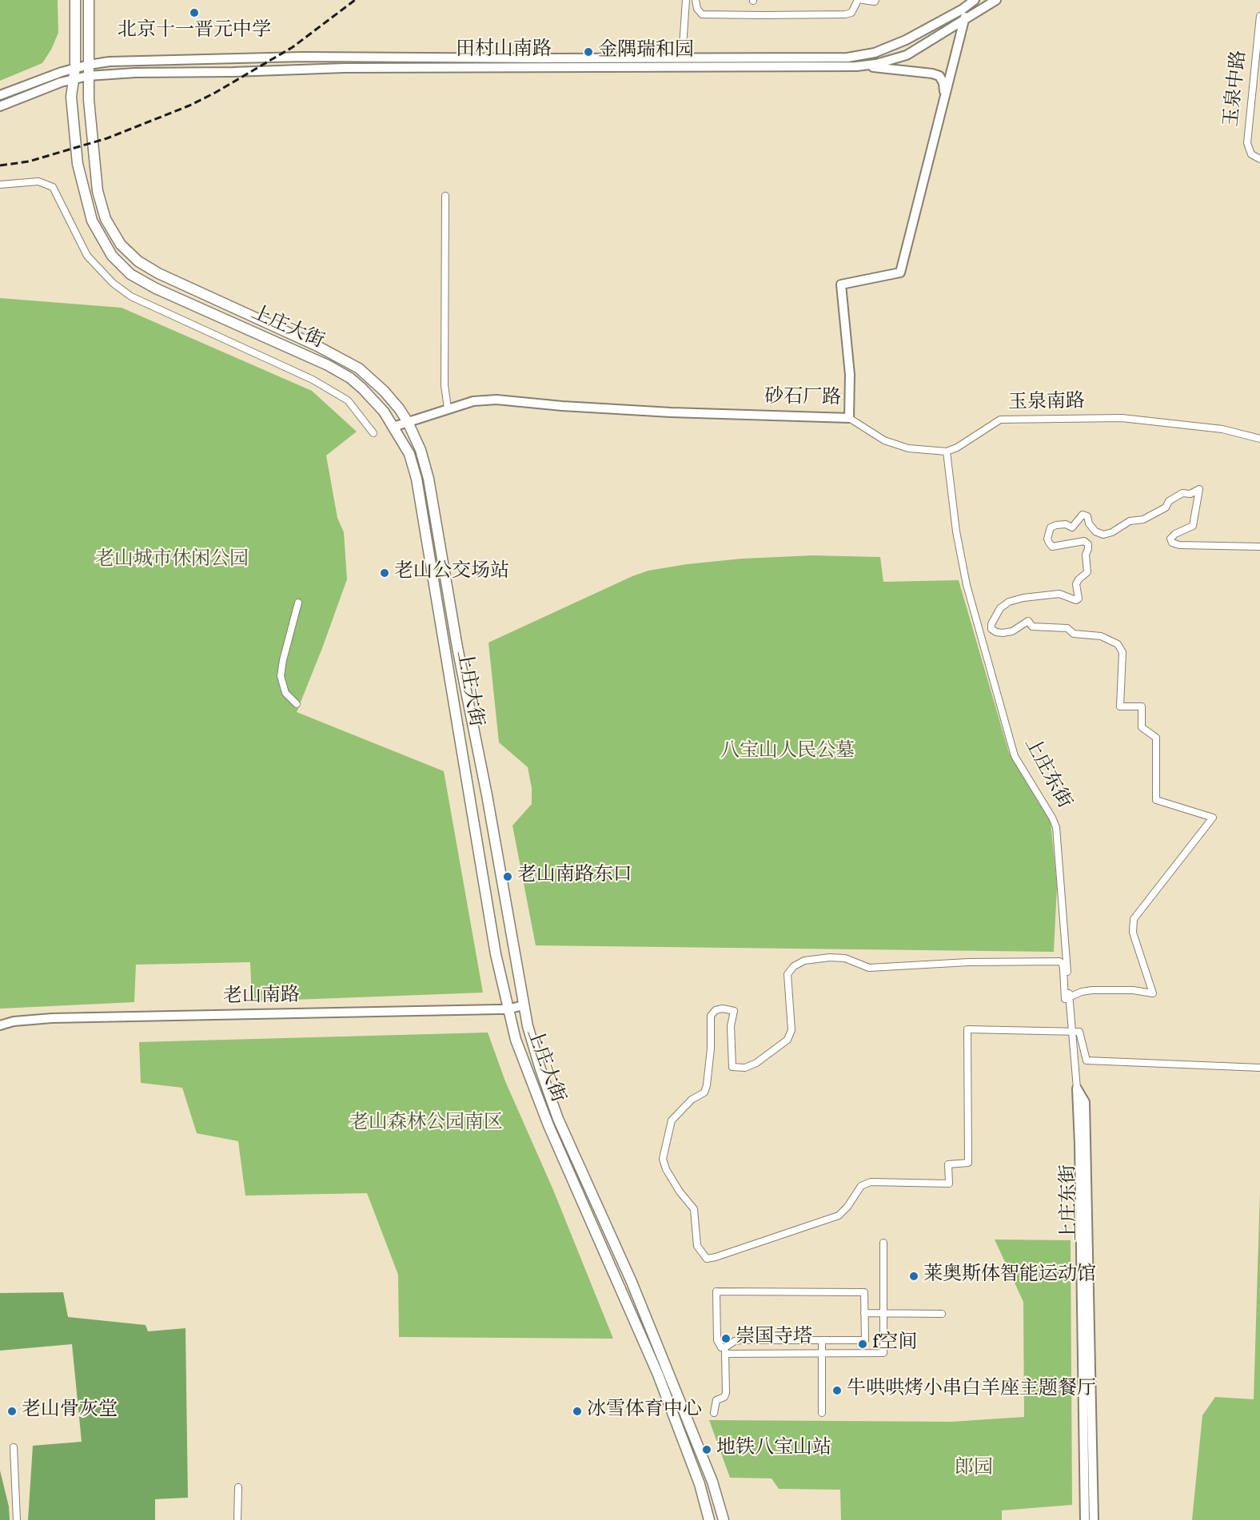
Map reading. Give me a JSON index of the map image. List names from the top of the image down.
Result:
{
  "streets": {
    "main road": [
      "田村山南路",
      "上庄大街",
      "砂石厂路",
      "上庄东街",
      "老山南路"
    ],
    "street": ["玉泉中路", "玉泉南路"]
  },
  "crossings": [
    ["田村山南路", "上庄大街"],
    ["田村山南路", "砂石厂路"],
    ["上庄大街", "砂石厂路"],
    ["上庄大街", "老山南路"],
    ["玉泉南路", "上庄东街"]
  ],
  "parks": [
    "老山城市休闲公园",
    "八宝山人民公墓",
    "老山森林公园南区",
    "郎园"
  ],
  "places": [
    "北京十一晋元中学",
    "金隅瑞和园",
    "老山公交场站",
    "老山南路东口",
    "莱奥斯体智能运动馆",
    "崇国寺塔",
    "f空间",
    "牛哄哄烤小串白羊座主题餐厅",
    "老山骨灰堂",
    "冰雪体育中心",
    "地铁八宝山站"
  ]
}
